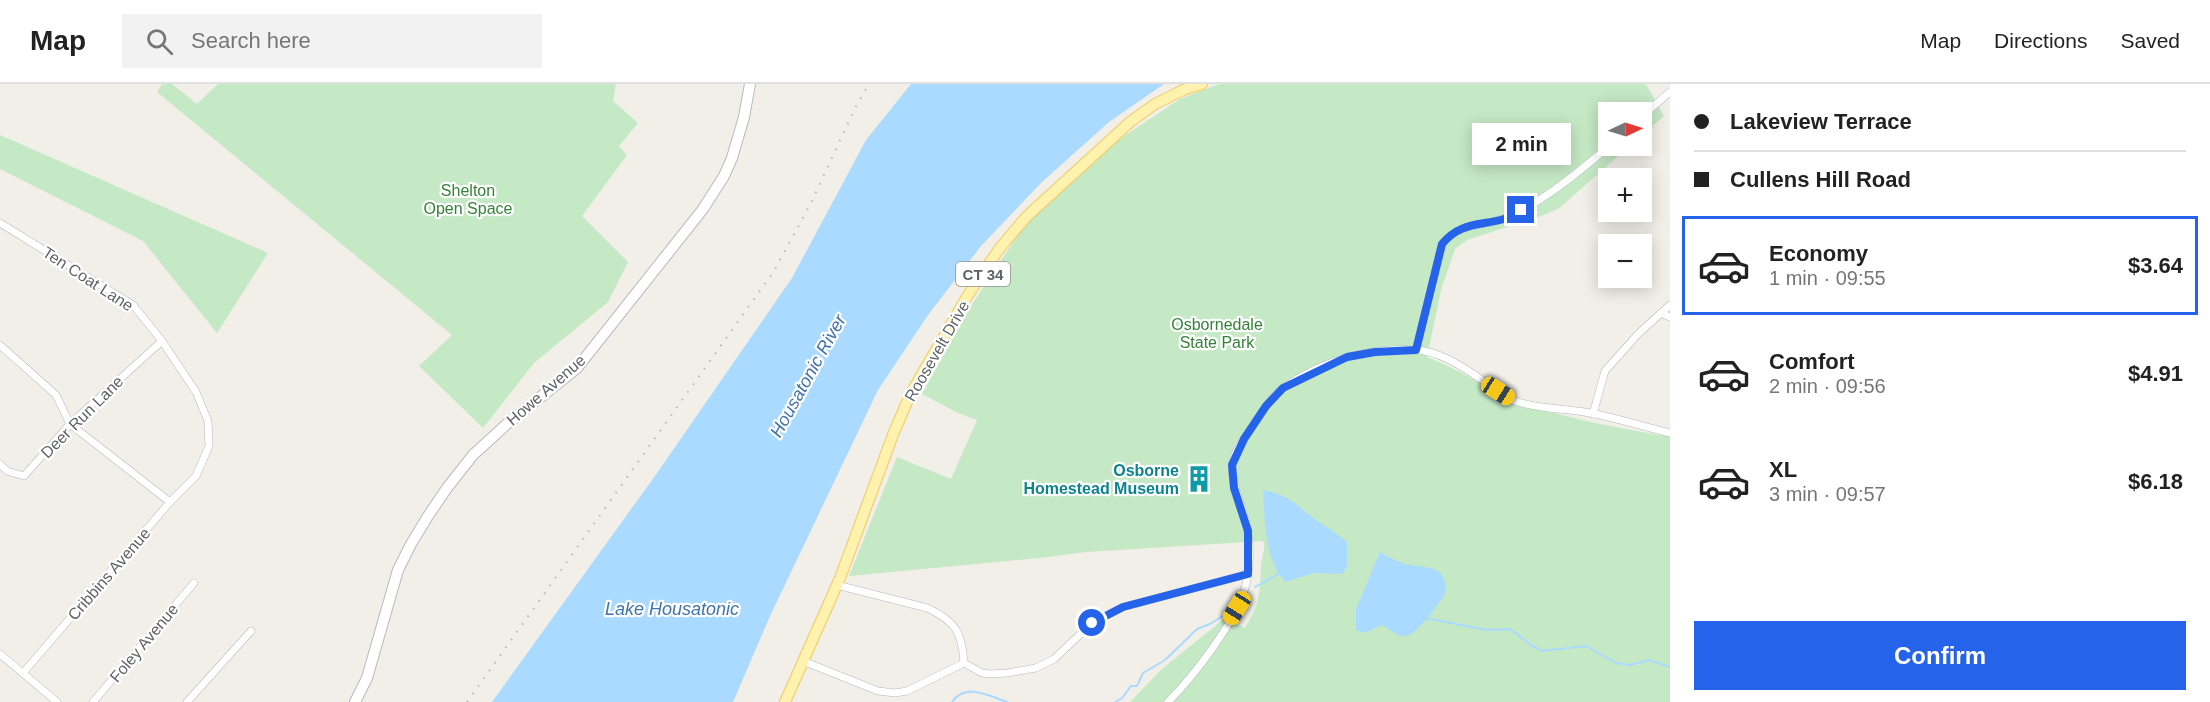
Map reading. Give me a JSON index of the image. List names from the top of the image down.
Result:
{
  "streets": {
    "main road": ["CT 34", "Roosevelt Drive", "Howe Avenue"],
    "street": [
      "Ten Coat Lane",
      "Deer Run Lane",
      "Cribbins Avenue",
      "Foley Avenue"
    ]
  },
  "crossings": [
    ["Ten Coat Lane", "Deer Run Lane"],
    ["Ten Coat Lane", "Cribbins Avenue"]
  ],
  "water": ["Housatonic River", "Lake Housatonic"],
  "parks": ["Shelton Open Space", "Osbornedale State Park"],
  "places": {
    "building": ["Osborne Homestead Museum"]
  },
  "north": "right",
  "page": {
    "header": "Map",
    "search": "Search here",
    "nav": ["Map", "Directions", "Saved"],
    "banner": ["Lakeview Terrace", "Cullens Hill Road"],
    "map_buttons": ["+", "−"],
    "bubble": "2 min",
    "list": [
      {
        "name": "Economy",
        "note": "1 min · 09:55",
        "value": "$3.64"
      },
      {
        "name": "Comfort",
        "note": "2 min · 09:56",
        "value": "$4.91"
      },
      {
        "name": "XL",
        "note": "3 min · 09:57",
        "value": "$6.18"
      }
    ],
    "buttons": "Confirm"
  }
}
